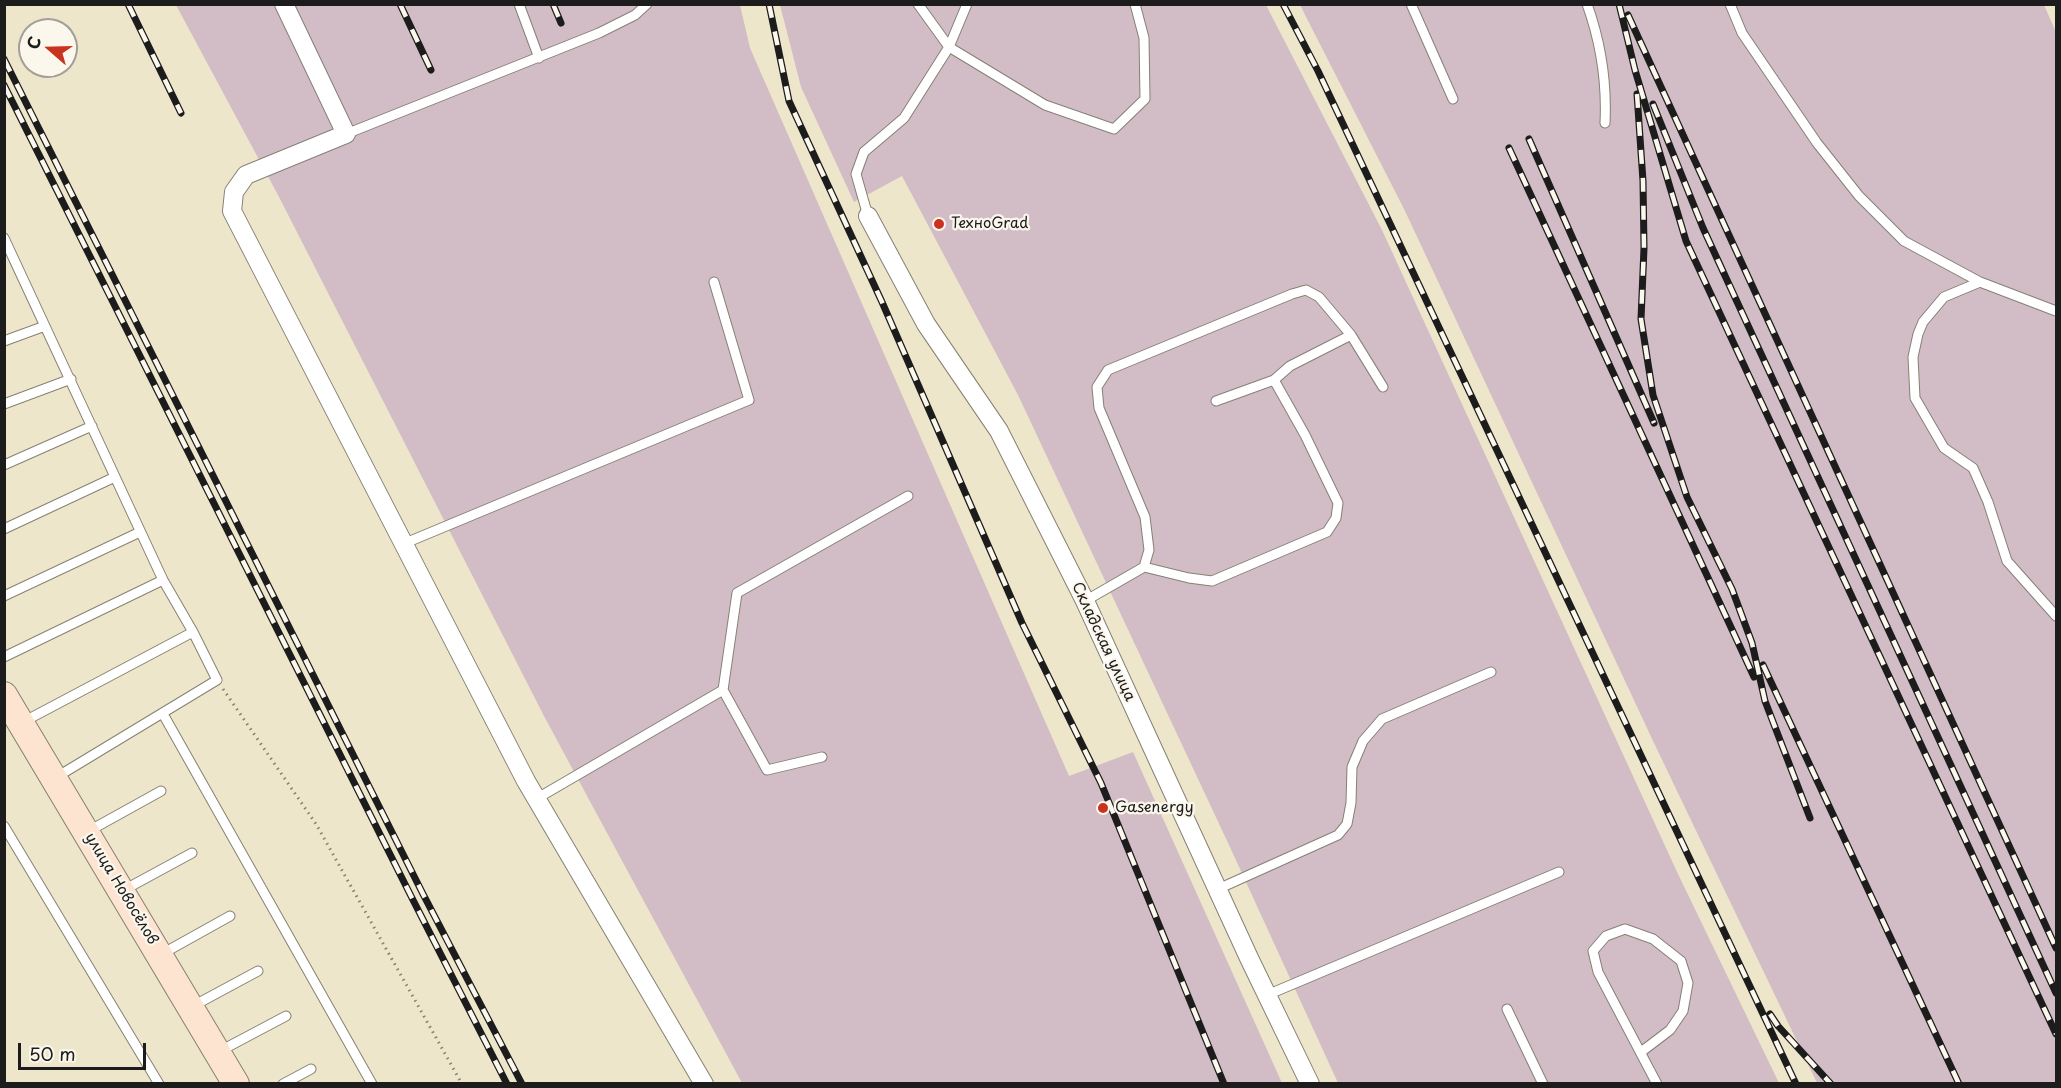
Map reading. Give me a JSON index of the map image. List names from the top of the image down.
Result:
{
  "streets": {
    "street": ["Складская улица", "улица Новосёлов"]
  },
  "places": ["ТехноGrad", "Gasenergy"],
  "scale_bar": "50 m",
  "north": "left"
}
